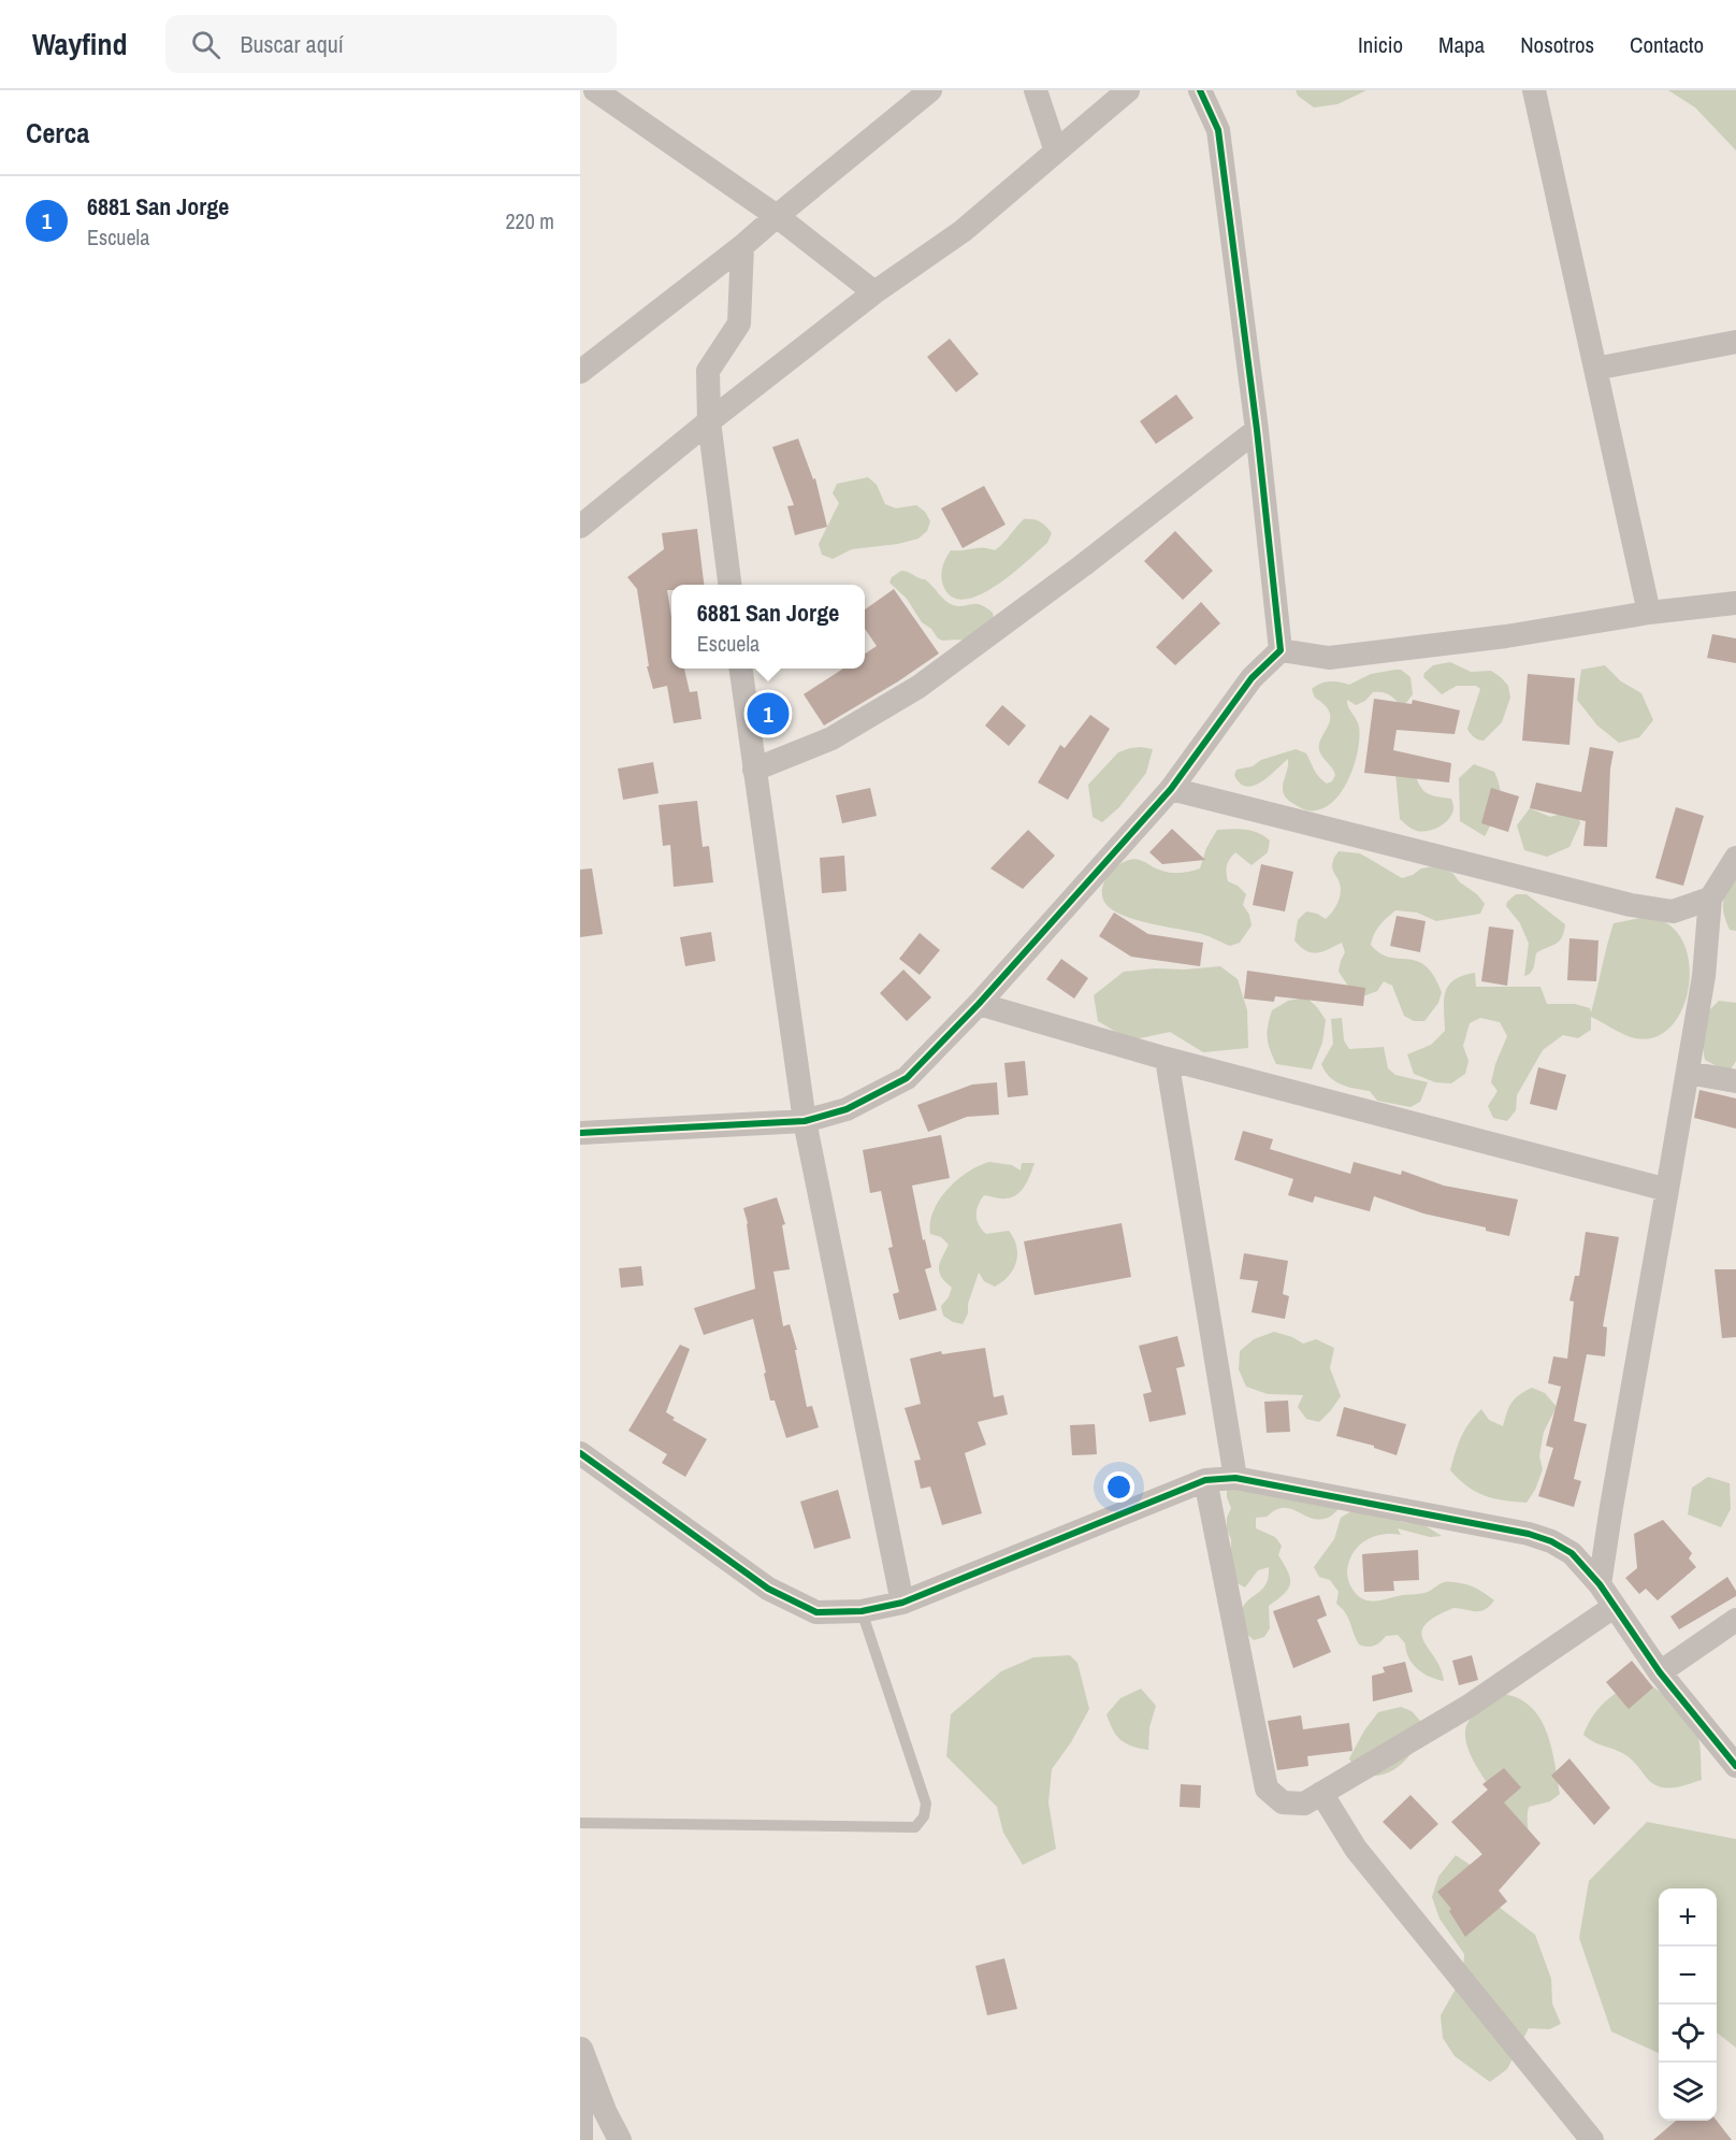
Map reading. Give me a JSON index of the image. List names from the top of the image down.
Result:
{
  "page": {
    "header": "Wayfind",
    "search": "Buscar aquí",
    "nav": [
      "Inicio",
      "Mapa",
      "Nosotros",
      "Contacto"
    ],
    "heading": "Cerca",
    "list": [
      {
        "mark": "1",
        "name": "6881 San Jorge",
        "note": "Escuela",
        "value": "220 m"
      }
    ],
    "popup": ["6881 San Jorge", "Escuela"],
    "pins": "1",
    "map_buttons": ["+", "−"]
  }
}
